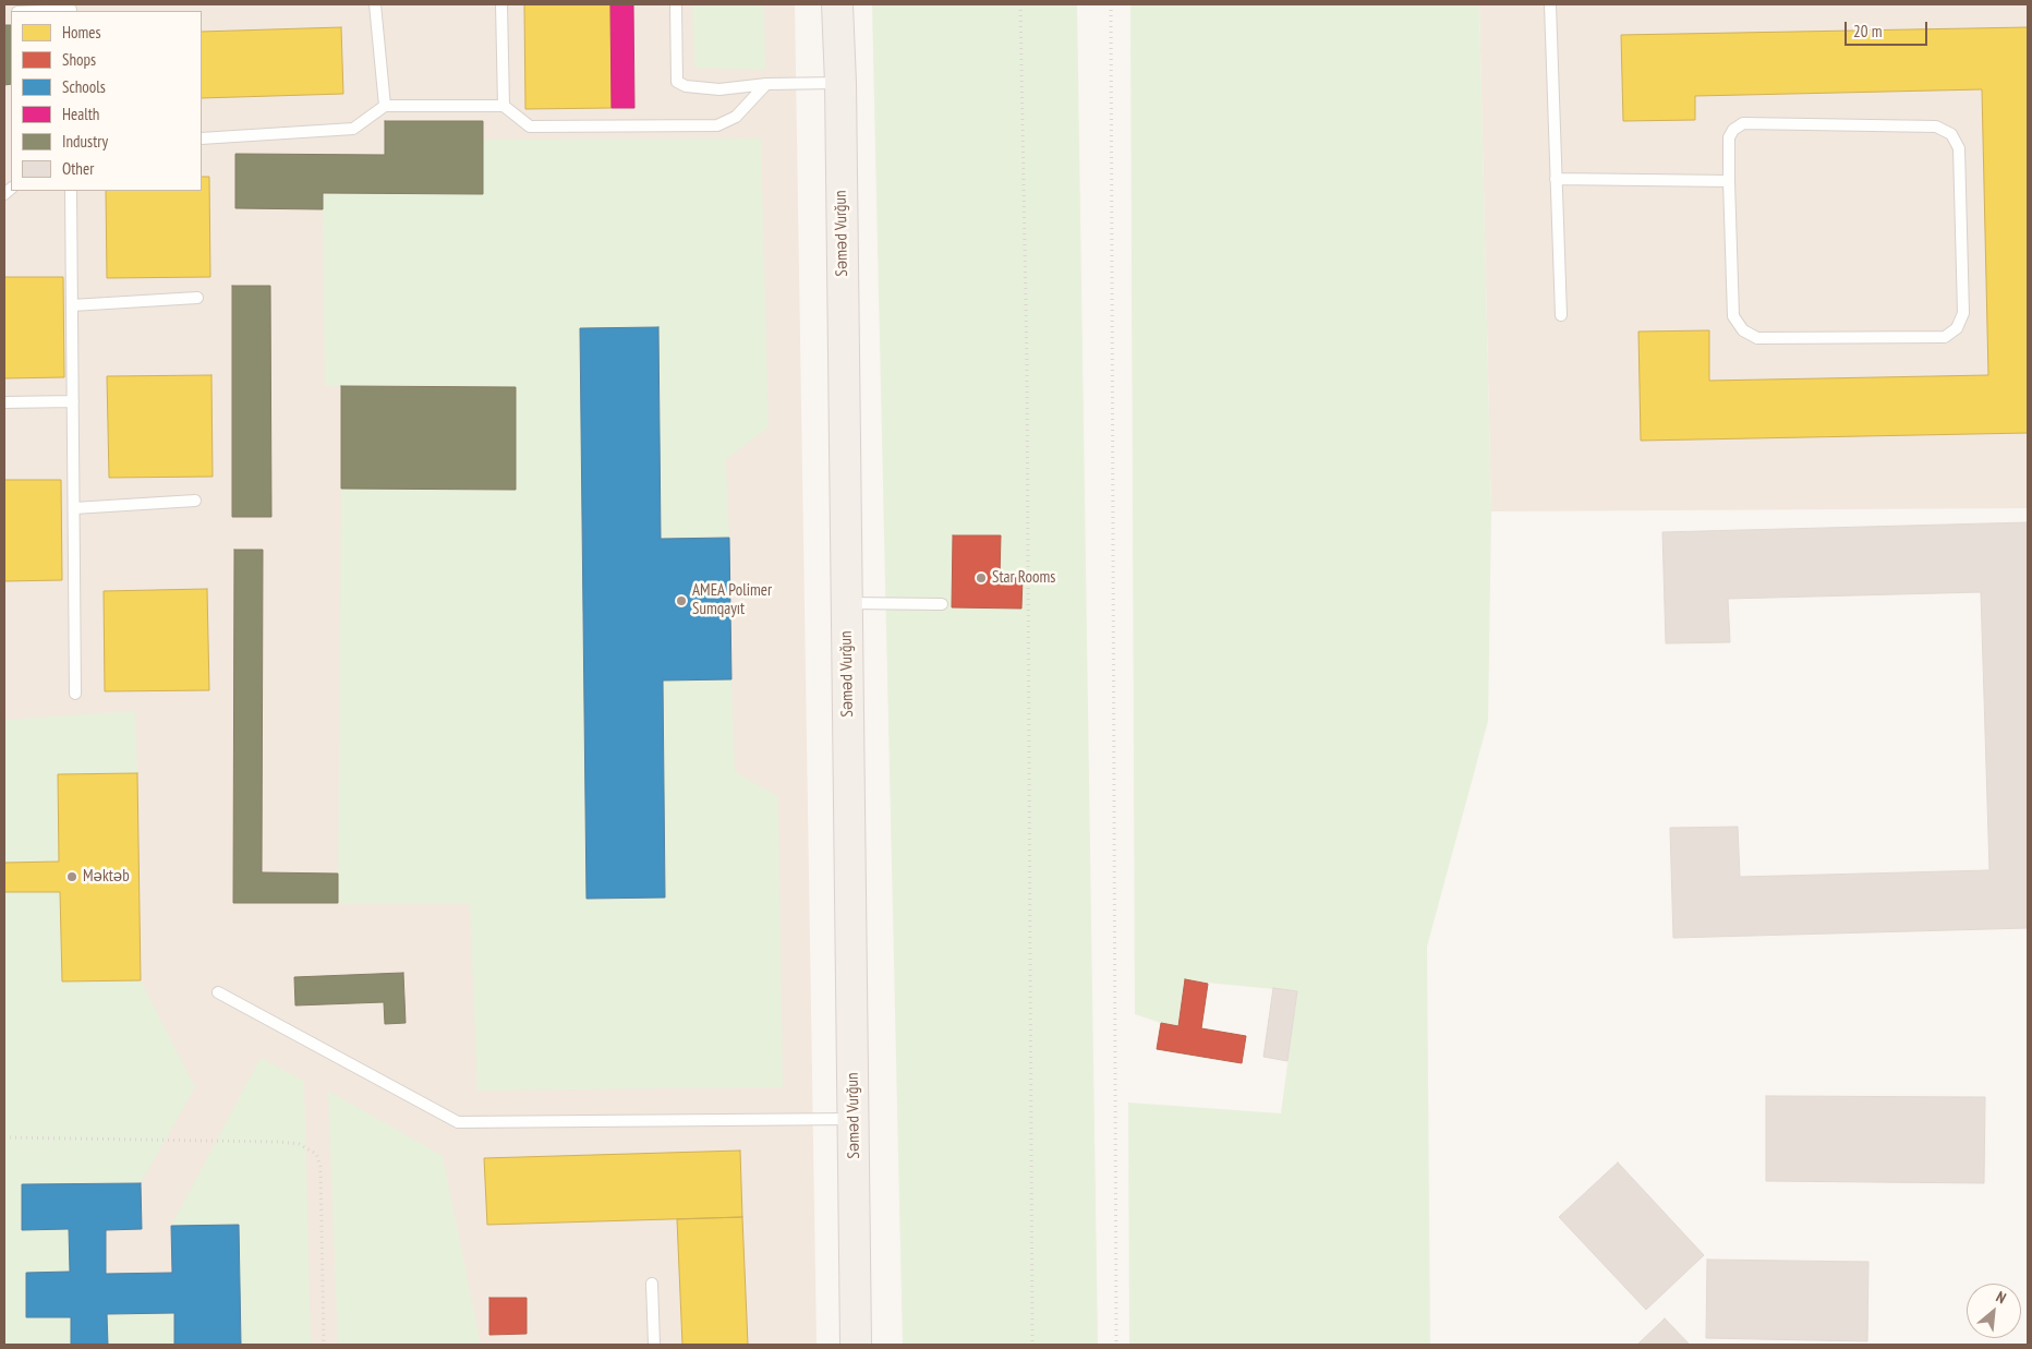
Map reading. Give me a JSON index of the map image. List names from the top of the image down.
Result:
{
  "streets": {
    "main road": ["Səməd Vurğun"]
  },
  "places": ["Star Rooms", "AMEA Polimer Sumqayıt", "Məktəb"],
  "legend": [
    "Homes",
    "Shops",
    "Schools",
    "Health",
    "Industry",
    "Other"
  ],
  "scale_bar": "20 m",
  "north": "top right"
}
